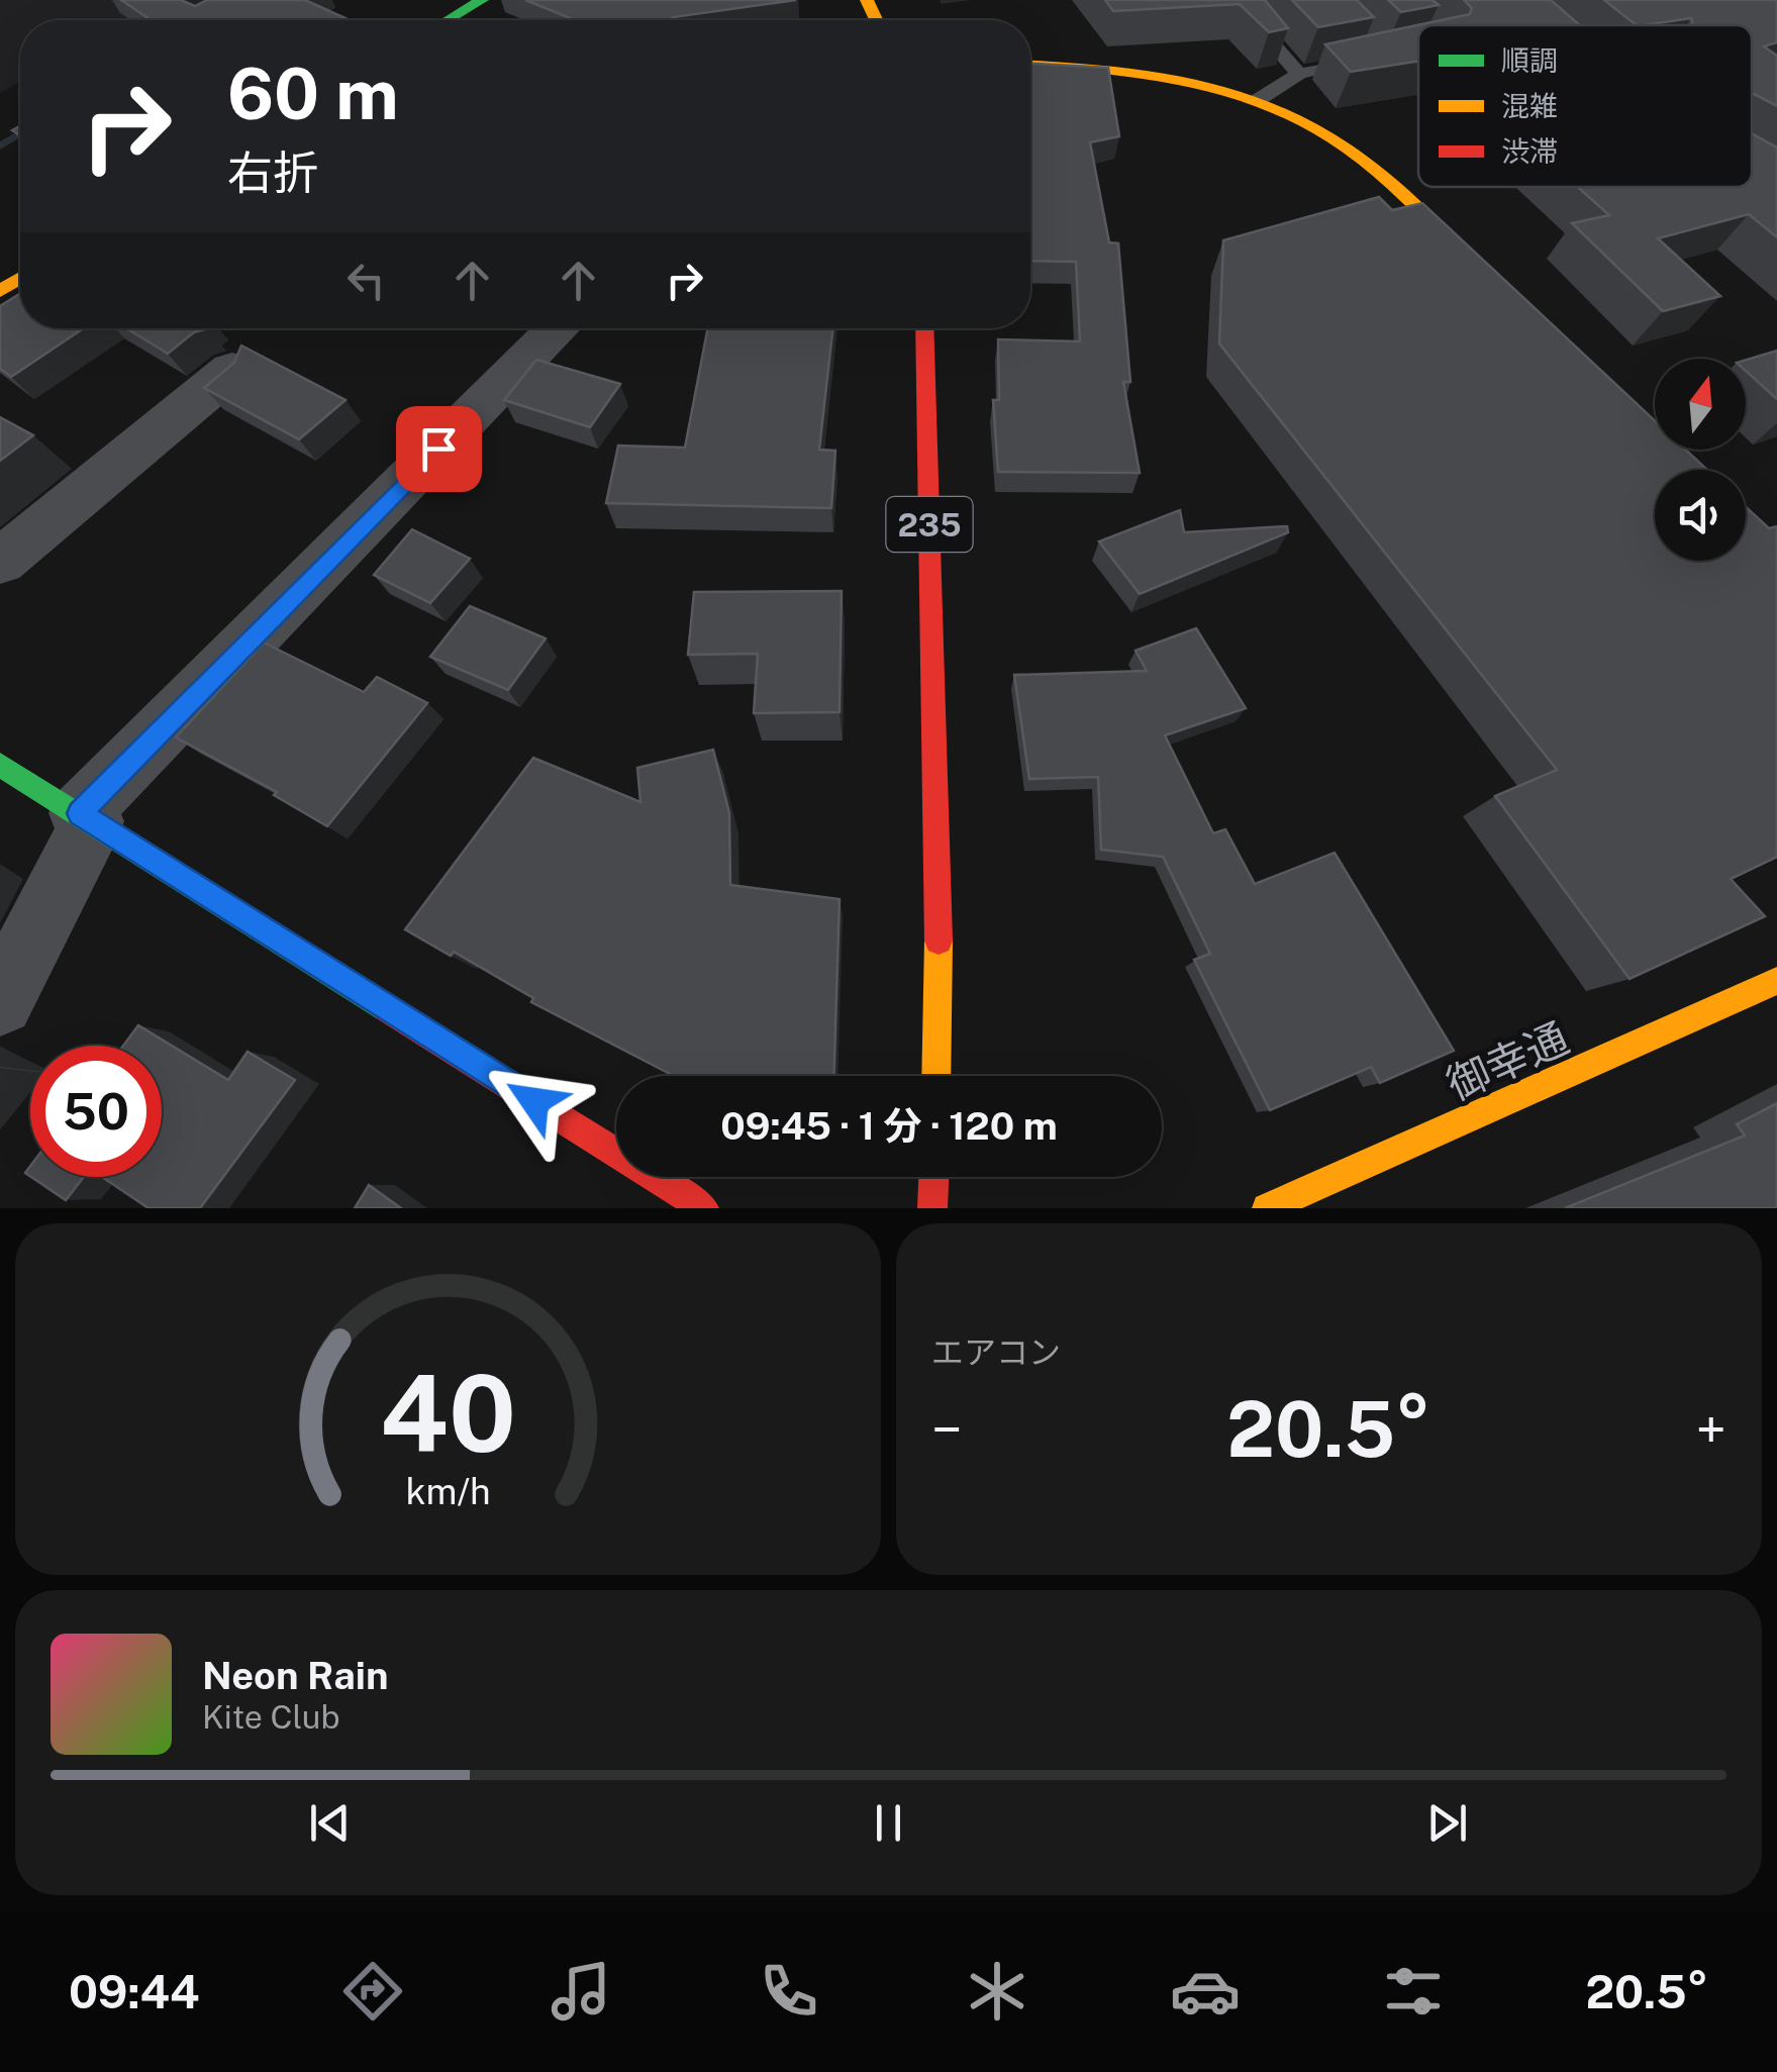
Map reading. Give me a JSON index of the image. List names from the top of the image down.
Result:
{
  "streets": {
    "main road": ["235", "御幸通"]
  },
  "legend": ["順調", "混雑", "渋滞"],
  "north": "top",
  "page": {
    "turn": ["60 m", "右折"],
    "limit": "50",
    "trip": "09:45 · 1 分 · 120 m",
    "tile": "エアコン",
    "heat": ["−", "20.5°", "+"],
    "song": ["Neon Rain", "Kite Club"],
    "tabs": ["09:44", "20.5°"],
    "gauge": ["40", "km/h"]
  }
}
